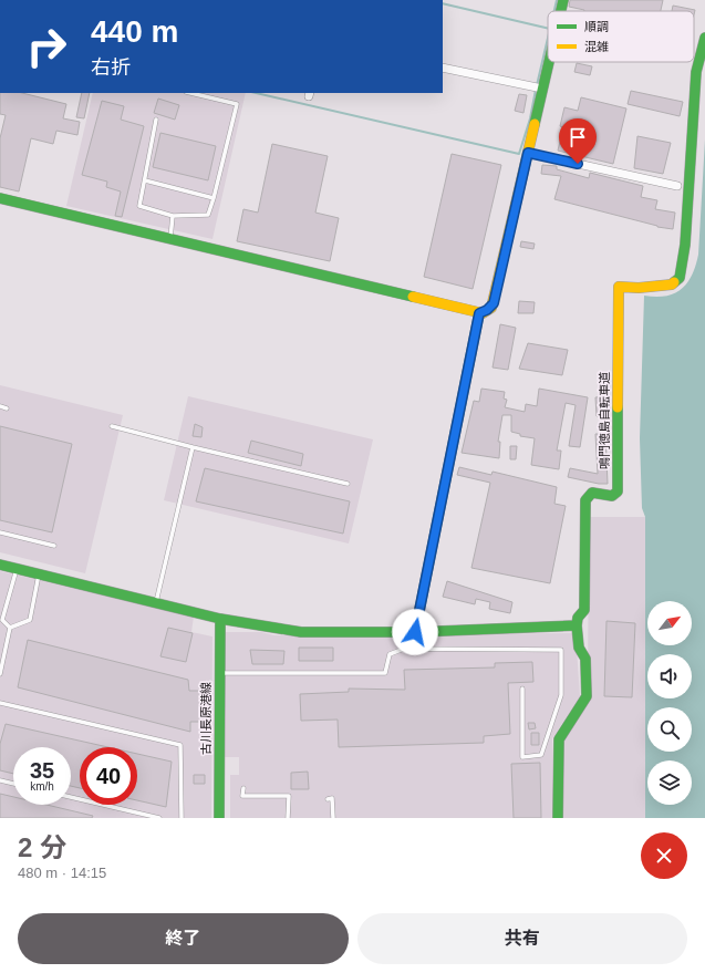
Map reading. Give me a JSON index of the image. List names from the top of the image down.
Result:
{
  "streets": {
    "street": ["鳴門徳島自転車道", "古川長原港線"]
  },
  "legend": ["順調", "混雑"],
  "north": "top right",
  "page": {
    "turn": ["440 m", "右折"],
    "speed": "35 km/h",
    "limit": "40",
    "heading": ["2 分", "480 m · 14:15"],
    "buttons": ["終了", "共有"]
  }
}
